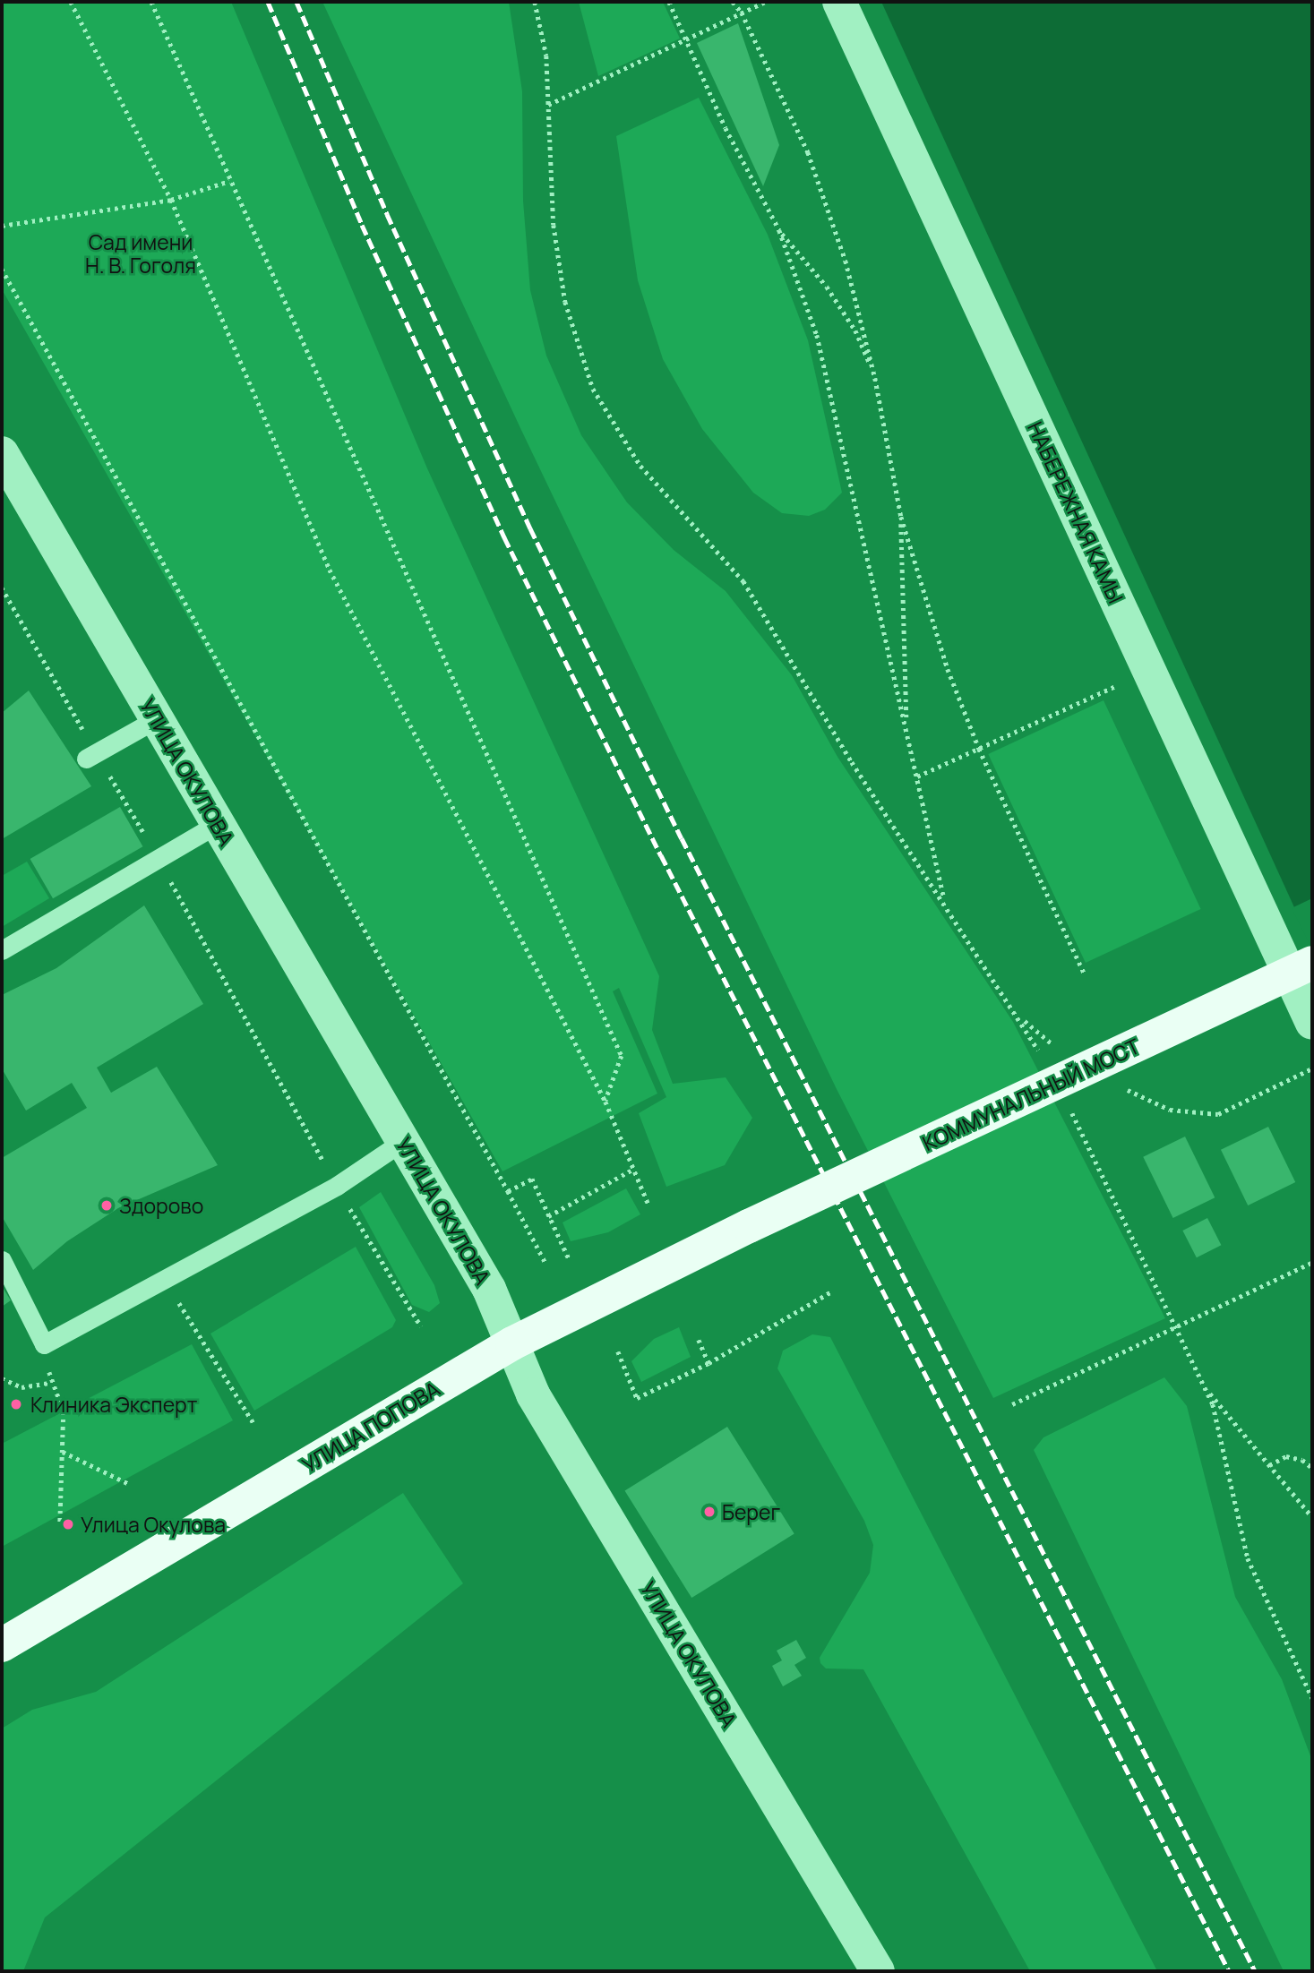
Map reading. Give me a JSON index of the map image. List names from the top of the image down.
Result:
{
  "streets": {
    "main road": ["КОММУНАЛЬНЫЙ МОСТ", "УЛИЦА ПОПОВА"],
    "street": ["НАБЕРЕЖНАЯ КАМЫ", "УЛИЦА ОКУЛОВА"]
  },
  "crossings": [
    ["УЛИЦА ОКУЛОВА", "УЛИЦА ПОПОВА"],
    ["КОММУНАЛЬНЫЙ МОСТ", "УЛИЦА ПОПОВА"]
  ],
  "parks": ["Сад имени Н. В. Гоголя"],
  "places": [
    "Здорово",
    "Клиника Эксперт",
    "Берег",
    "Улица Окулова"
  ]
}
